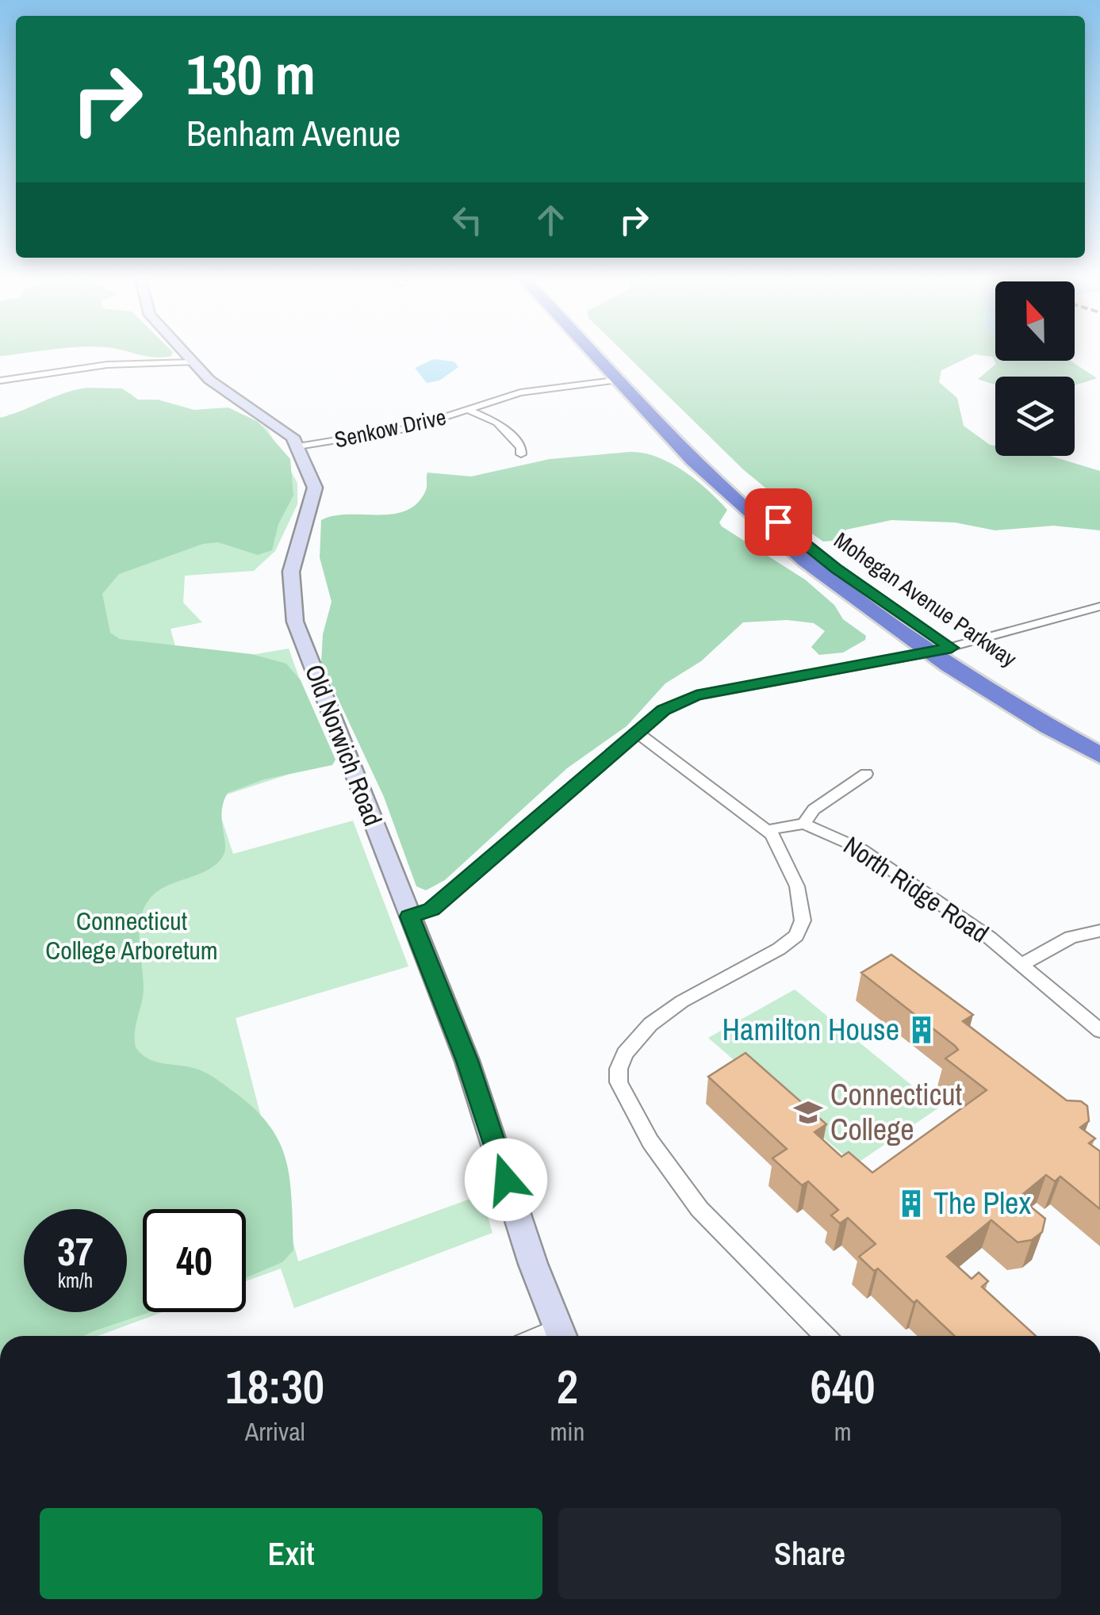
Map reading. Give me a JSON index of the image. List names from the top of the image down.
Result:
{
  "streets": {
    "highway": ["Mohegan Avenue Parkway"],
    "street": ["Senkow Drive", "Old Norwich Road", "North Ridge Road"]
  },
  "crossings": [
    ["Senkow Drive", "Mohegan Avenue Parkway"],
    ["Senkow Drive", "Old Norwich Road"]
  ],
  "parks": ["Connecticut College Arboretum"],
  "places": {
    "building": ["Hamilton House", "The Plex"],
    "school or university": ["Connecticut College"]
  },
  "north": "top",
  "page": {
    "turn": ["130 m", "Benham Avenue"],
    "speed": "37 km/h",
    "limit": "40",
    "eta": [
      "18:30",
      "Arrival",
      "2",
      "min",
      "640",
      "m"
    ],
    "buttons": ["Exit", "Share"]
  }
}
